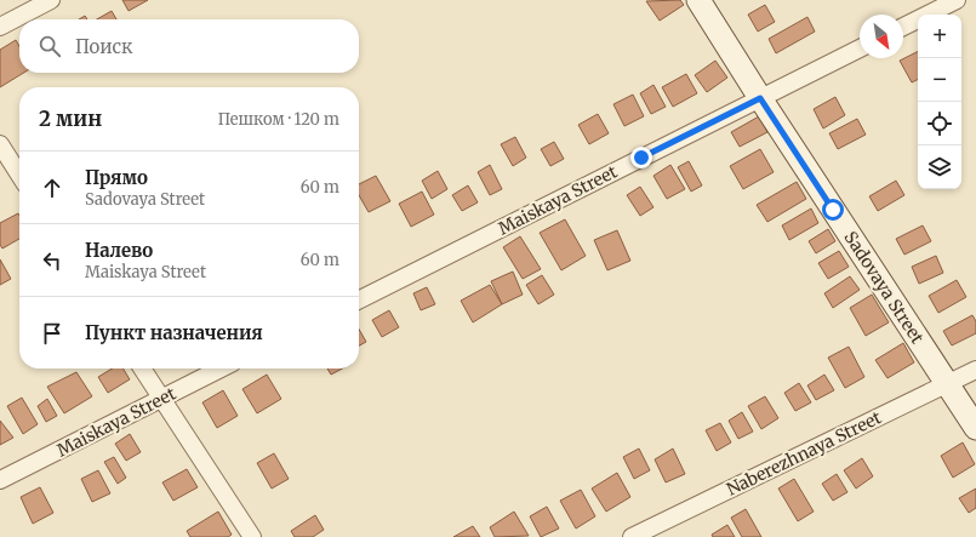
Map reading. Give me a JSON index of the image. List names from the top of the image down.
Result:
{
  "streets": {
    "street": ["Maiskaya Street", "Sadovaya Street", "Naberezhnaya Street"]
  },
  "crossings": [
    ["Maiskaya Street", "Sadovaya Street"],
    ["Sadovaya Street", "Naberezhnaya Street"]
  ],
  "north": "bottom right",
  "page": {
    "map_buttons": ["+", "−"],
    "search": "Поиск",
    "heading": ["2 мин", "Пешком · 120 m"],
    "list": [
      ["Прямо", "Sadovaya Street", "60 m"],
      ["Налево", "Maiskaya Street", "60 m"],
      "Пункт назначения"
    ]
  }
}
